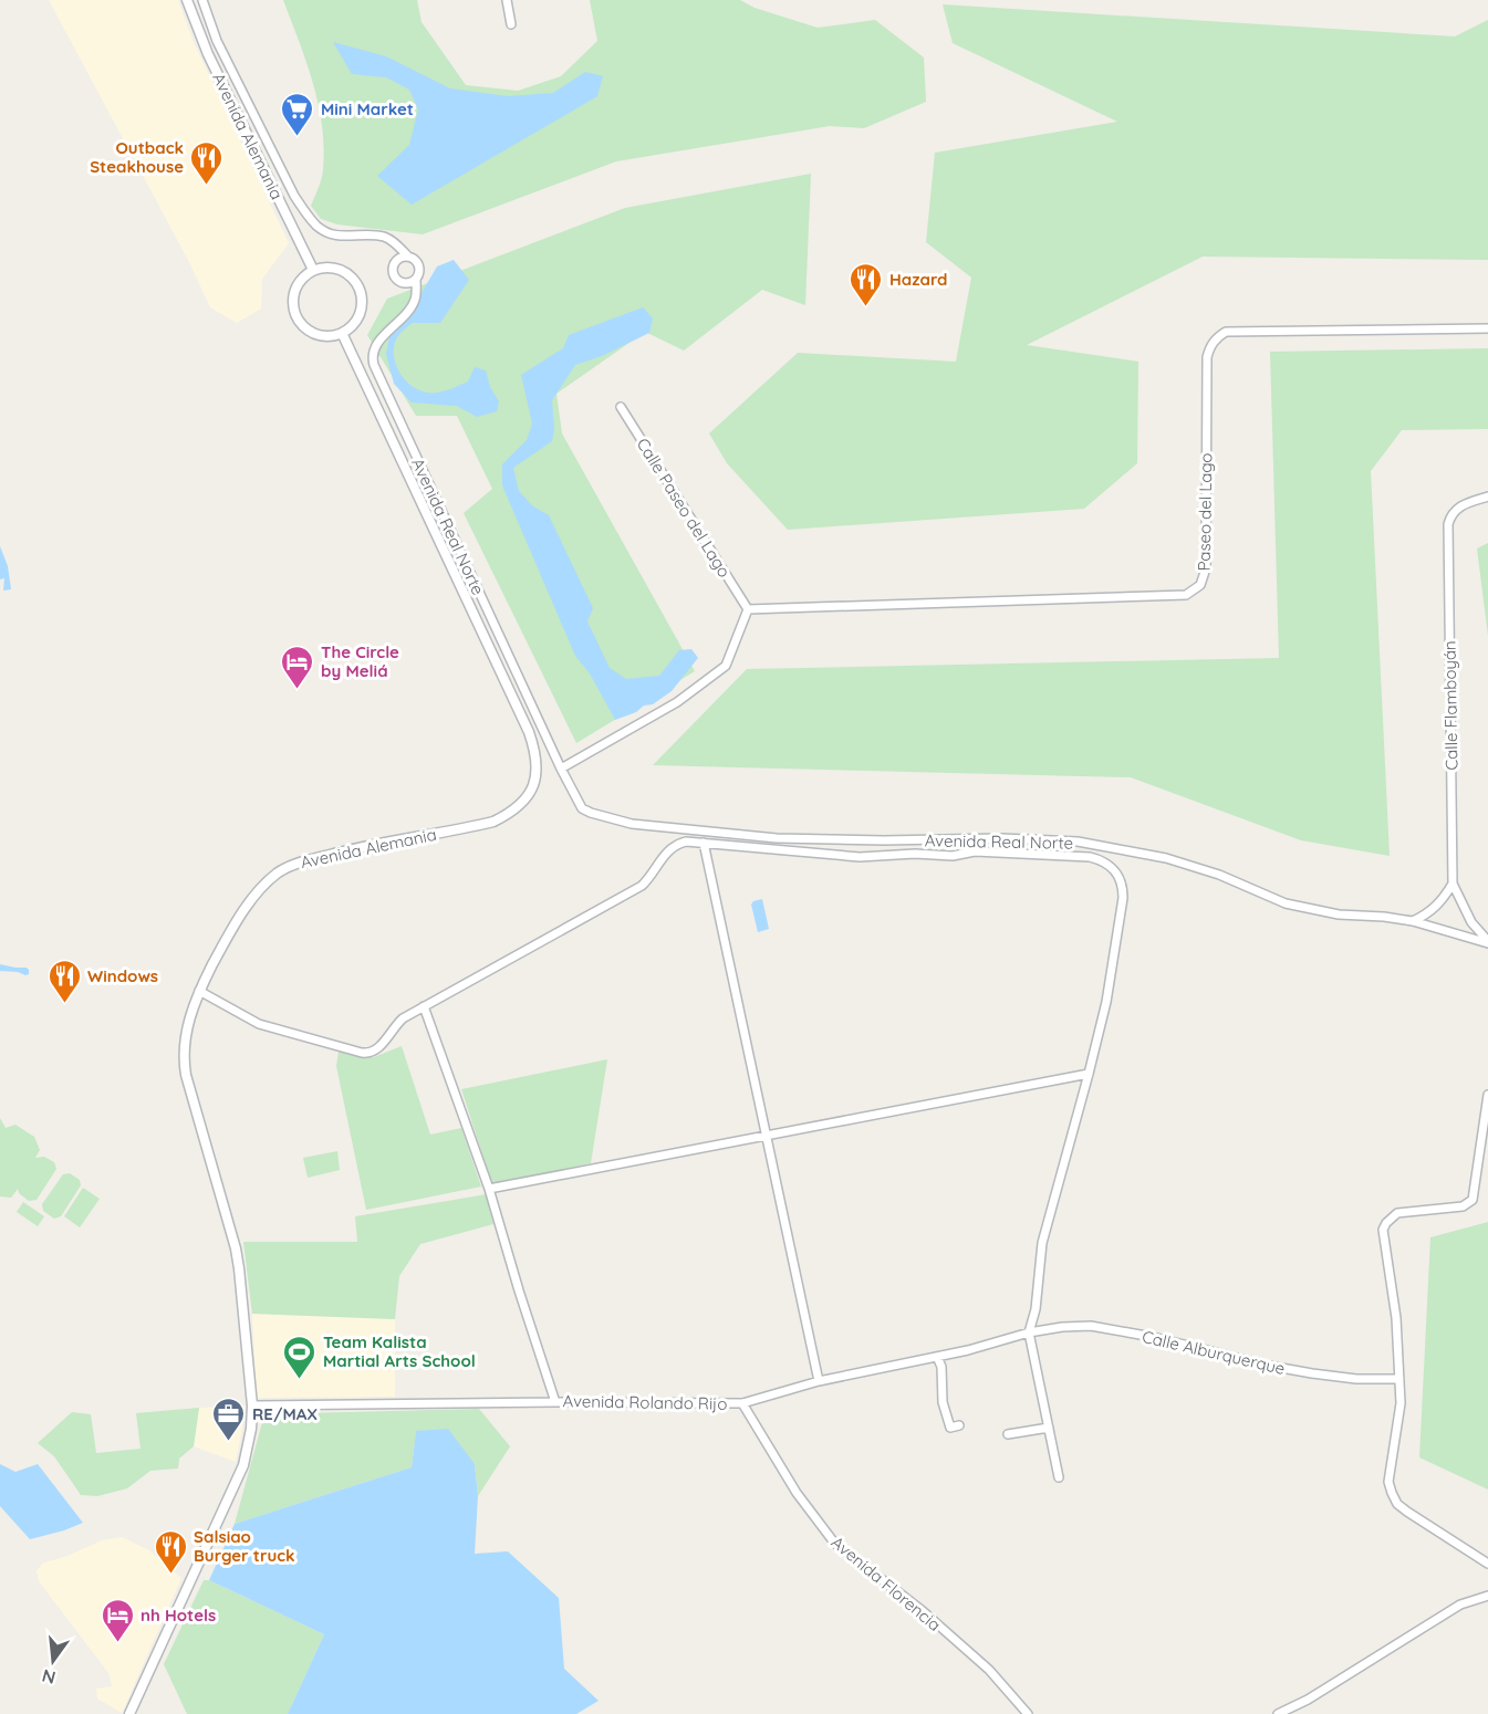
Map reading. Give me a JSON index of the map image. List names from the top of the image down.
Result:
{
  "streets": {
    "street": [
      "Avenida Alemania",
      "Calle Paseo del Lago",
      "Paseo del Lago",
      "Avenida Real Norte",
      "Calle Flamboyán",
      "Calle Alburquerque",
      "Avenida Rolando Rijo",
      "Avenida Florencia"
    ]
  },
  "crossings": [
    ["Avenida Alemania", "Avenida Rolando Rijo"],
    ["Calle Paseo del Lago", "Paseo del Lago"],
    ["Calle Alburquerque", "Avenida Rolando Rijo"],
    ["Avenida Rolando Rijo", "Avenida Florencia"]
  ],
  "places": {
    "supermarket": ["Mini Market"],
    "restaurant": [
      "Outback Steakhouse",
      "Hazard",
      "Windows",
      "Salsiao Burger truck"
    ],
    "hotel": ["The Circle by Meliá", "nh Hotels"],
    "sports": ["Team Kalista Martial Arts School"],
    "office": ["RE/MAX"]
  },
  "north": "bottom"
}
